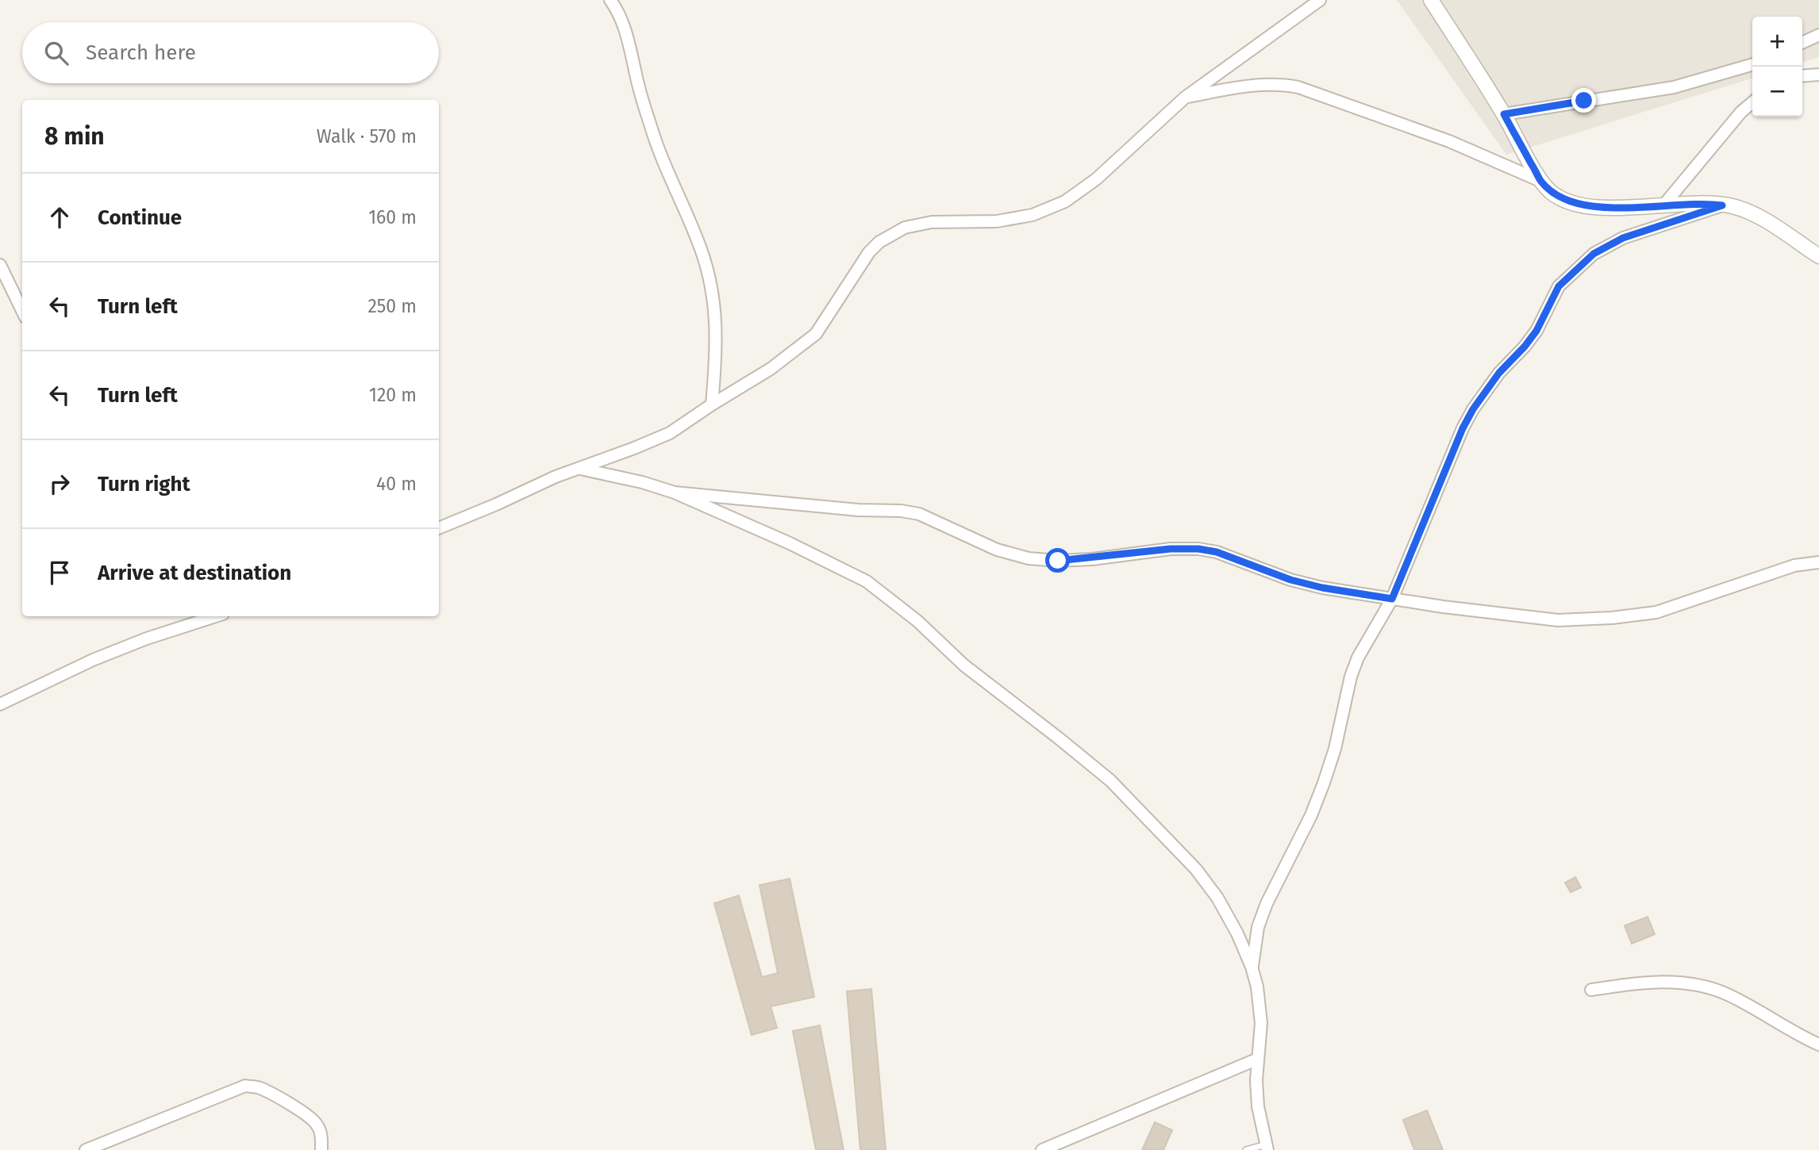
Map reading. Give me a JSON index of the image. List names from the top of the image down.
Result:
{
  "page": {
    "map_buttons": ["+", "−"],
    "search": "Search here",
    "heading": ["8 min", "Walk · 570 m"],
    "list": [
      ["Continue", "160 m"],
      ["Turn left", "250 m"],
      ["Turn left", "120 m"],
      ["Turn right", "40 m"],
      "Arrive at destination"
    ]
  }
}
